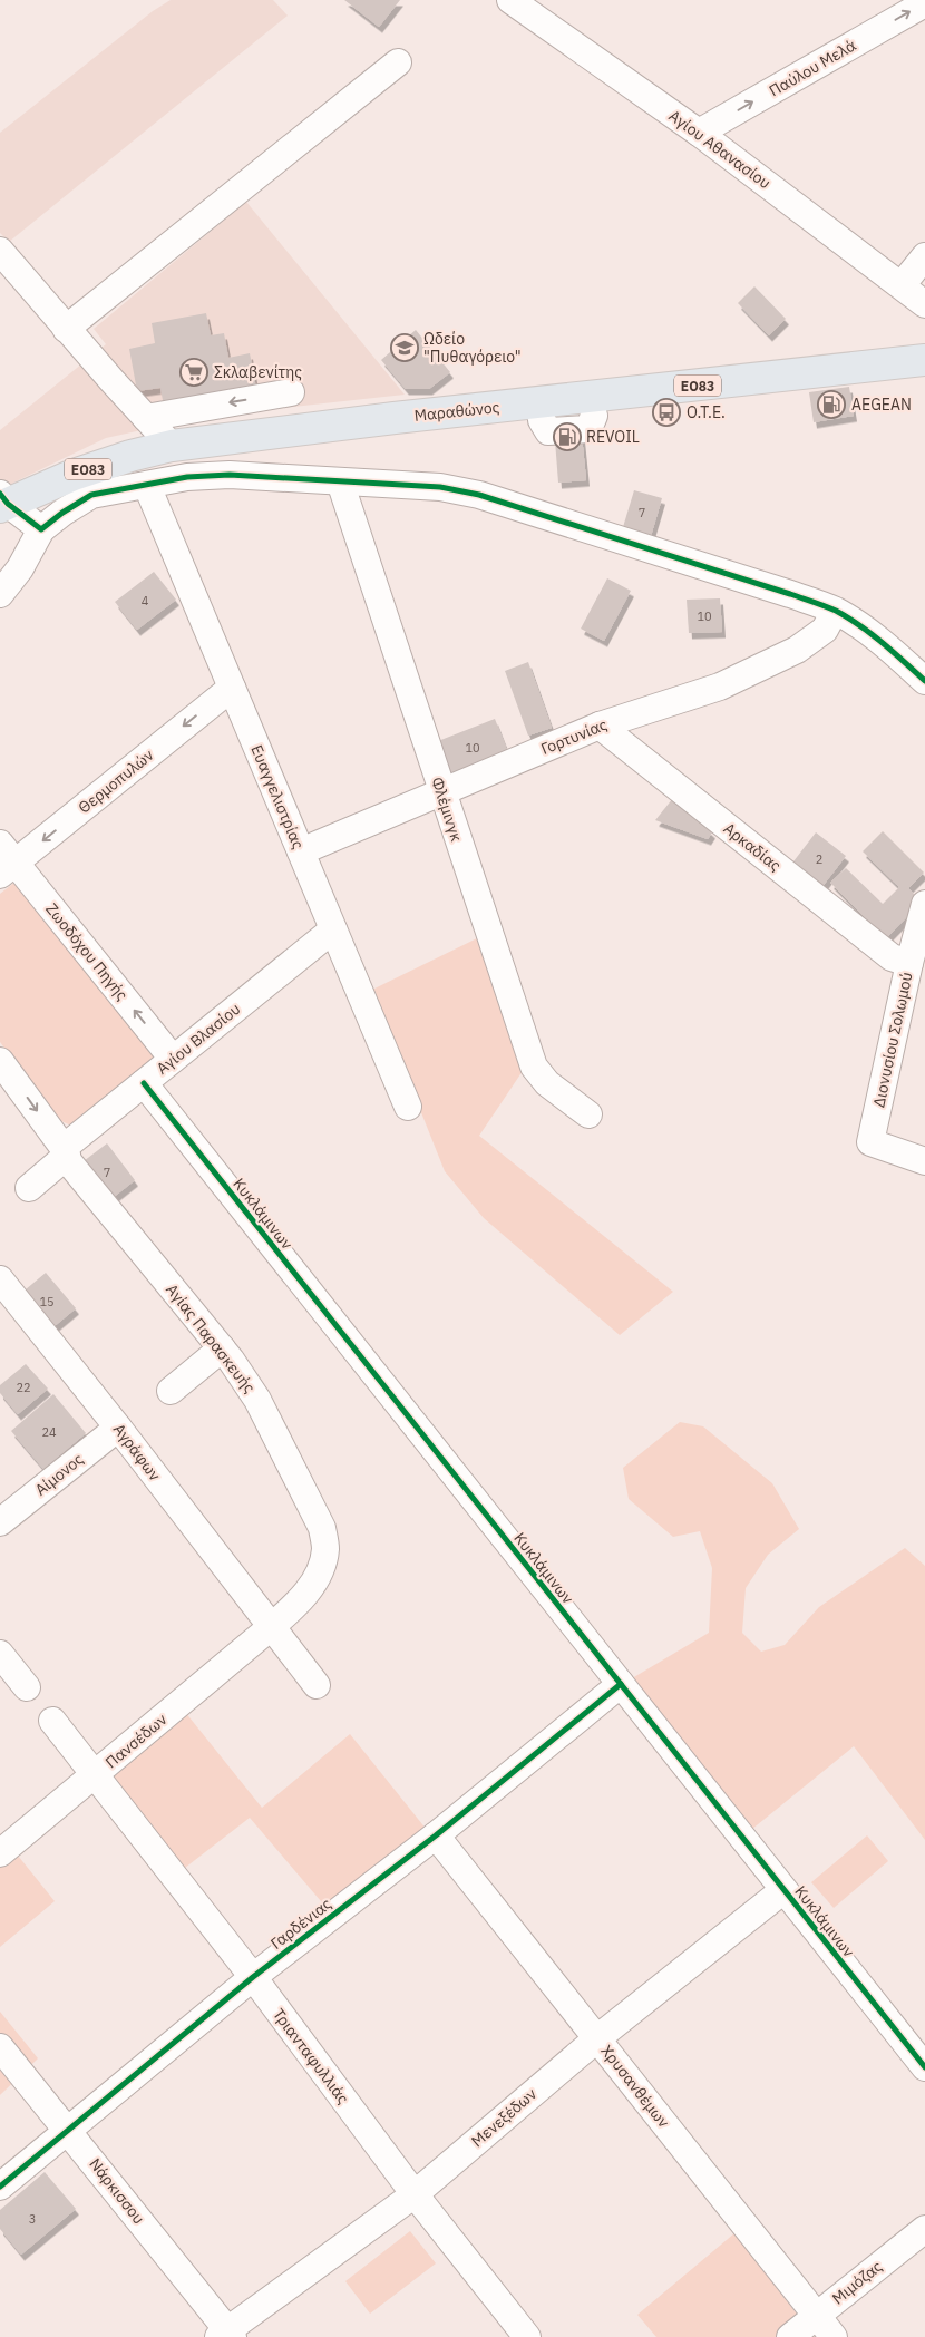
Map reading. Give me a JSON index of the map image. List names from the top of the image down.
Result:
{
  "streets": {
    "main road": ["ΕΟ83", "Μαραθώνος"],
    "street": [
      "Παύλου Μελά",
      "Αγίου Αθανασίου",
      "Γορτυνίας",
      "Θερμοπυλών",
      "Ευαγγελιστρίας",
      "Φλέμινγκ",
      "Αρκαδίας",
      "Ζωοδόχου Πηγής",
      "Αγίου Βλασίου",
      "Διονυσίου Σολωμού",
      "Κυκλάμινων",
      "Αγίας Παρασκευής",
      "Αγράφων",
      "Αίμονος",
      "Πανσέδων",
      "Γαρδένιας",
      "Τριανταφυλλιάς",
      "Χρυσανθέμων",
      "Μενεξέδων",
      "Νάρκισσου",
      "Μιμόζας"
    ]
  },
  "crossings": [
    ["Παύλου Μελά", "Αγίου Αθανασίου"],
    ["Γορτυνίας", "Ευαγγελιστρίας"],
    ["Γορτυνίας", "Φλέμινγκ"],
    ["Γορτυνίας", "Αρκαδίας"],
    ["Θερμοπυλών", "Ευαγγελιστρίας"],
    ["Θερμοπυλών", "Ζωοδόχου Πηγής"],
    ["Ευαγγελιστρίας", "Αγίου Βλασίου"],
    ["Αρκαδίας", "Διονυσίου Σολωμού"],
    ["Ζωοδόχου Πηγής", "Αγίου Βλασίου"],
    ["Αγίου Βλασίου", "Κυκλάμινων"],
    ["Αγίου Βλασίου", "Αγίας Παρασκευής"],
    ["Κυκλάμινων", "Γαρδένιας"],
    ["Κυκλάμινων", "Μενεξέδων"],
    ["Αγίας Παρασκευής", "Αγράφων"],
    ["Αγίας Παρασκευής", "Πανσέδων"],
    ["Αγράφων", "Αίμονος"],
    ["Αγράφων", "Πανσέδων"],
    ["Πανσέδων", "Τριανταφυλλιάς"],
    ["Γαρδένιας", "Τριανταφυλλιάς"],
    ["Γαρδένιας", "Χρυσανθέμων"],
    ["Γαρδένιας", "Νάρκισσου"],
    ["Τριανταφυλλιάς", "Μενεξέδων"],
    ["Χρυσανθέμων", "Μενεξέδων"],
    ["Χρυσανθέμων", "Μιμόζας"],
    ["Μενεξέδων", "Νάρκισσου"]
  ],
  "one_way": ["Παύλου Μελά", "Θερμοπυλών", "Ζωοδόχου Πηγής"],
  "places": {
    "school or university": ["Ωδείο \"Πυθαγόρειο\""],
    "supermarket": ["Σκλαβενίτης"],
    "fuel station": ["AEGEAN", "REVOIL"],
    "bus stop": ["Ο.Τ.Ε."]
  },
  "house_numbers": [
    "7",
    "4",
    "10",
    "10",
    "2",
    "7",
    "15",
    "22",
    "24",
    "3"
  ]
}
